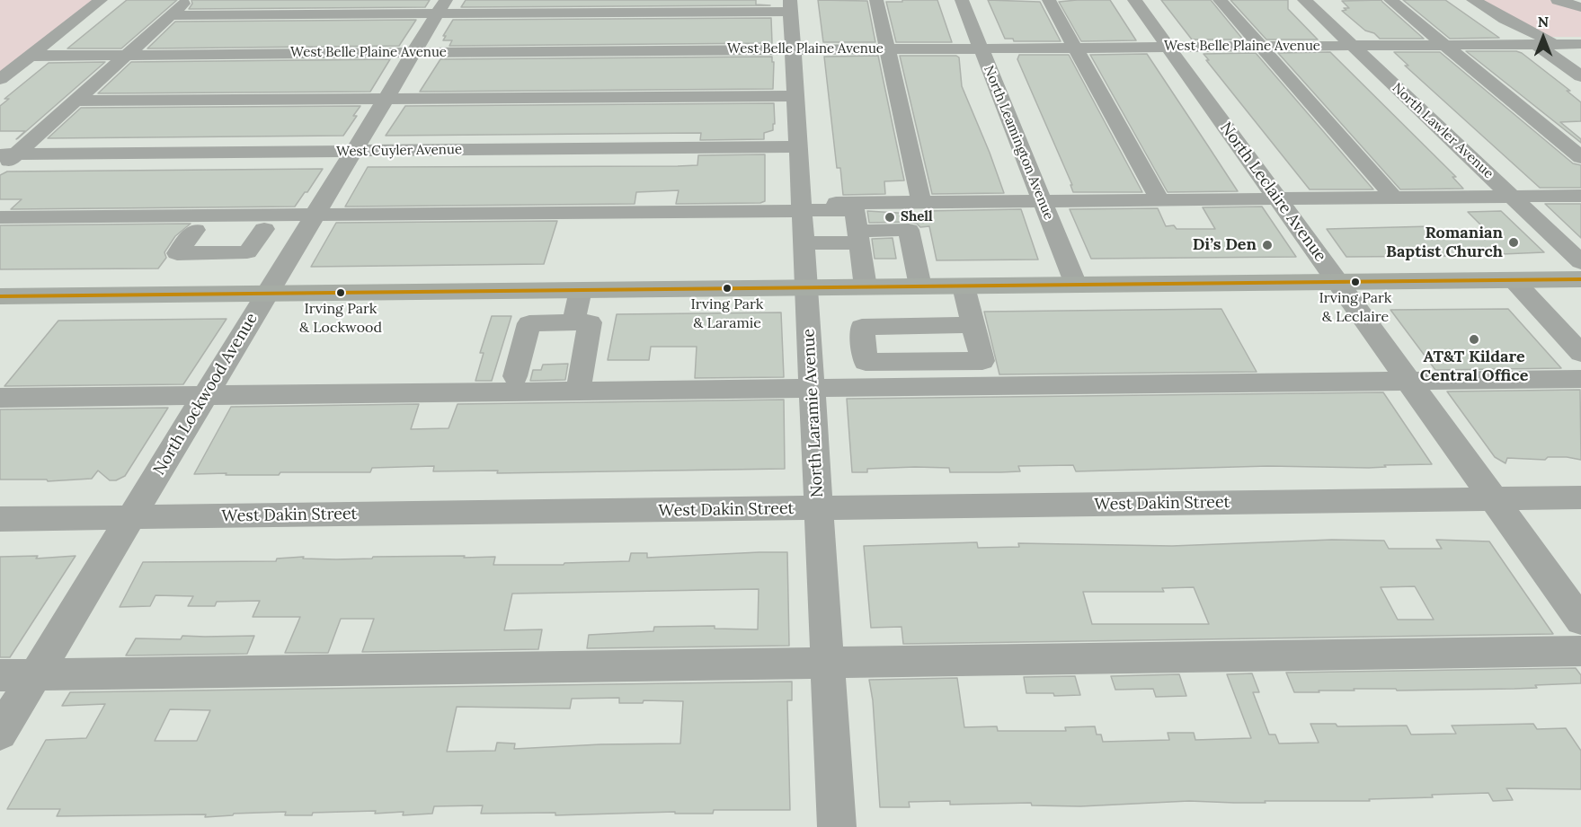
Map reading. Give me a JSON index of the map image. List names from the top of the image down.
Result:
{
  "streets": {
    "street": [
      "West Belle Plaine Avenue",
      "North Lawler Avenue",
      "North Leamington Avenue",
      "West Cuyler Avenue",
      "North Leclaire Avenue",
      "North Lockwood Avenue",
      "North Laramie Avenue",
      "West Dakin Street"
    ]
  },
  "crossings": [
    ["West Belle Plaine Avenue", "North Lawler Avenue"],
    ["West Belle Plaine Avenue", "North Leamington Avenue"],
    ["West Belle Plaine Avenue", "North Leclaire Avenue"],
    ["West Belle Plaine Avenue", "North Lockwood Avenue"],
    ["West Belle Plaine Avenue", "North Laramie Avenue"],
    ["West Cuyler Avenue", "North Lockwood Avenue"],
    ["West Cuyler Avenue", "North Laramie Avenue"],
    ["North Leclaire Avenue", "West Dakin Street"],
    ["North Lockwood Avenue", "West Dakin Street"],
    ["North Laramie Avenue", "West Dakin Street"]
  ],
  "places": [
    "Shell",
    "Romanian Baptist Church",
    "Di’s Den",
    "Irving Park & Leclaire",
    "Irving Park & Laramie",
    "Irving Park & Lockwood",
    "AT&T Kildare Central Office"
  ],
  "north": "top"
}
